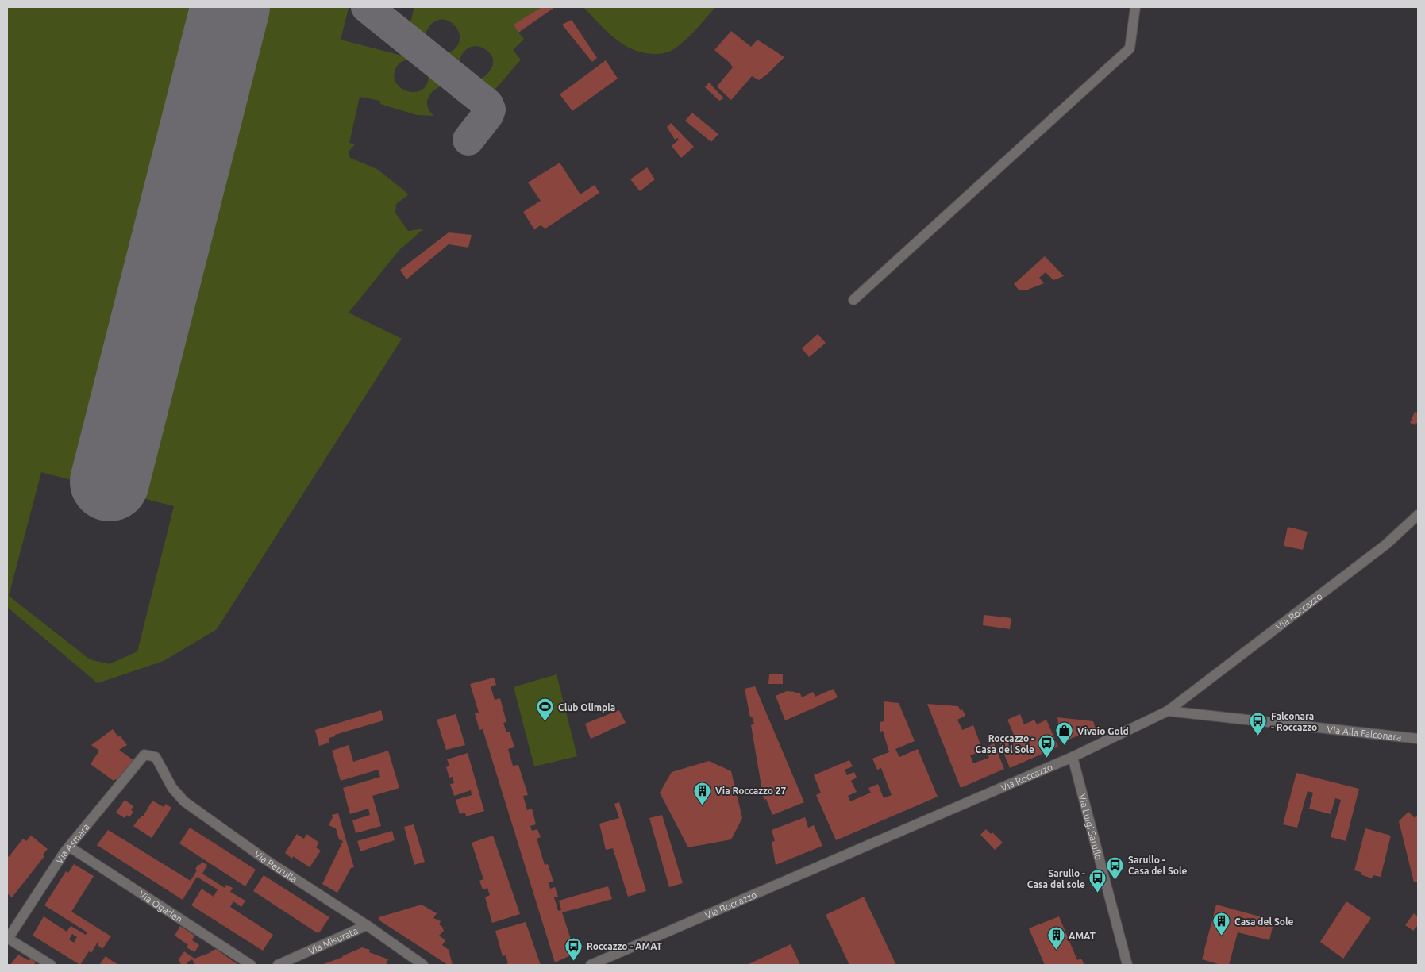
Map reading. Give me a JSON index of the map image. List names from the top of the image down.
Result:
{
  "streets": {
    "street": [
      "Via Roccazzo",
      "Via Alla Falconara",
      "Via Luigi Sarullo",
      "Via Asmara",
      "Via Petrulla",
      "Via Ogaden",
      "Via Misurata"
    ]
  },
  "crossings": [
    ["Via Roccazzo", "Via Alla Falconara"],
    ["Via Roccazzo", "Via Luigi Sarullo"],
    ["Via Asmara", "Via Petrulla"],
    ["Via Asmara", "Via Ogaden"],
    ["Via Petrulla", "Via Misurata"]
  ],
  "places": {
    "sports": ["Club Olimpia"],
    "bus stop": [
      "Falconara - Roccazzo",
      "Roccazzo - Casa del Sole",
      "Sarullo - Casa del Sole",
      "Sarullo - Casa del sole",
      "Roccazzo - AMAT"
    ],
    "shop": ["Vivaio Gold"],
    "building": ["Via Roccazzo 27", "Casa del Sole", "AMAT"]
  }
}
